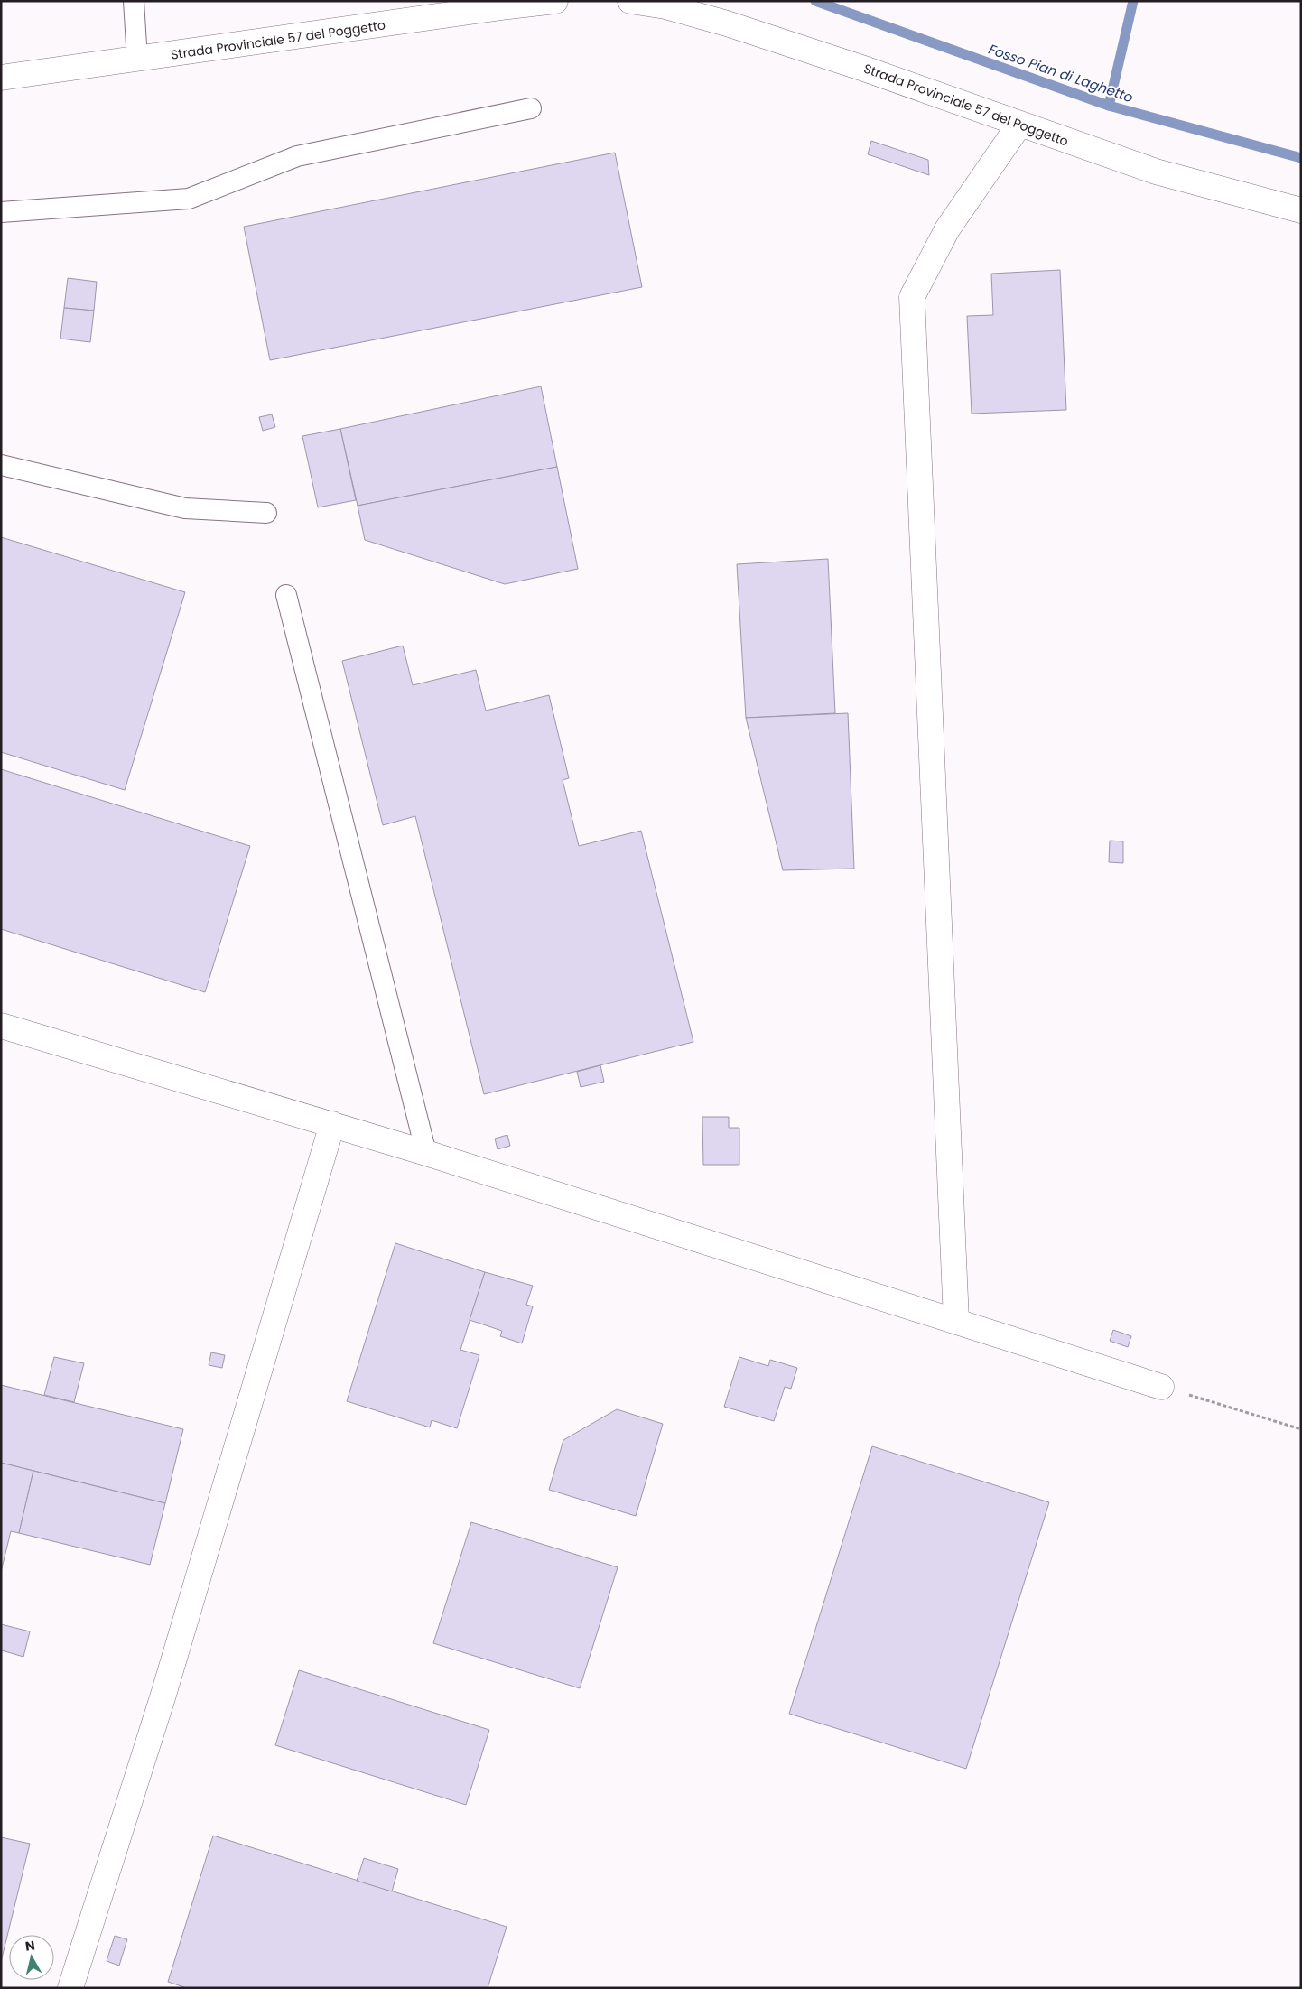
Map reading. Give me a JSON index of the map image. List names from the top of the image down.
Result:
{
  "streets": {
    "street": ["Strada Provinciale 57 del Poggetto"]
  },
  "water": ["Fosso Pian di Laghetto"],
  "north": "top"
}
